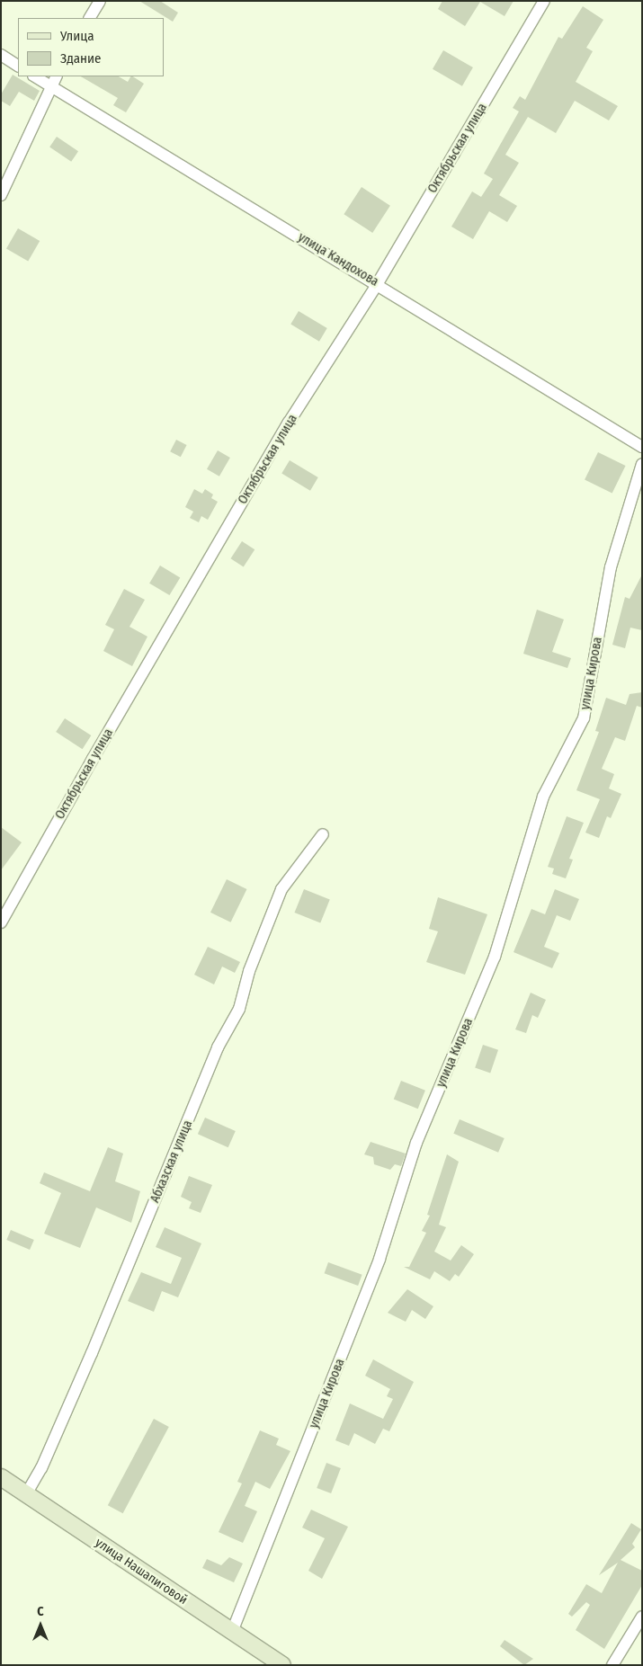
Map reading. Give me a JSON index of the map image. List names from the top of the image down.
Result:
{
  "streets": {
    "street": [
      "Октябрьская улица",
      "улица Кандохова",
      "улица Кирова",
      "Абхазская улица",
      "улица Нашапиговой"
    ]
  },
  "crossings": [
    ["Октябрьская улица", "улица Кандохова"],
    ["улица Кирова", "улица Нашапиговой"],
    ["Абхазская улица", "улица Нашапиговой"]
  ],
  "legend": ["Улица", "Здание"],
  "north": "top"
}
